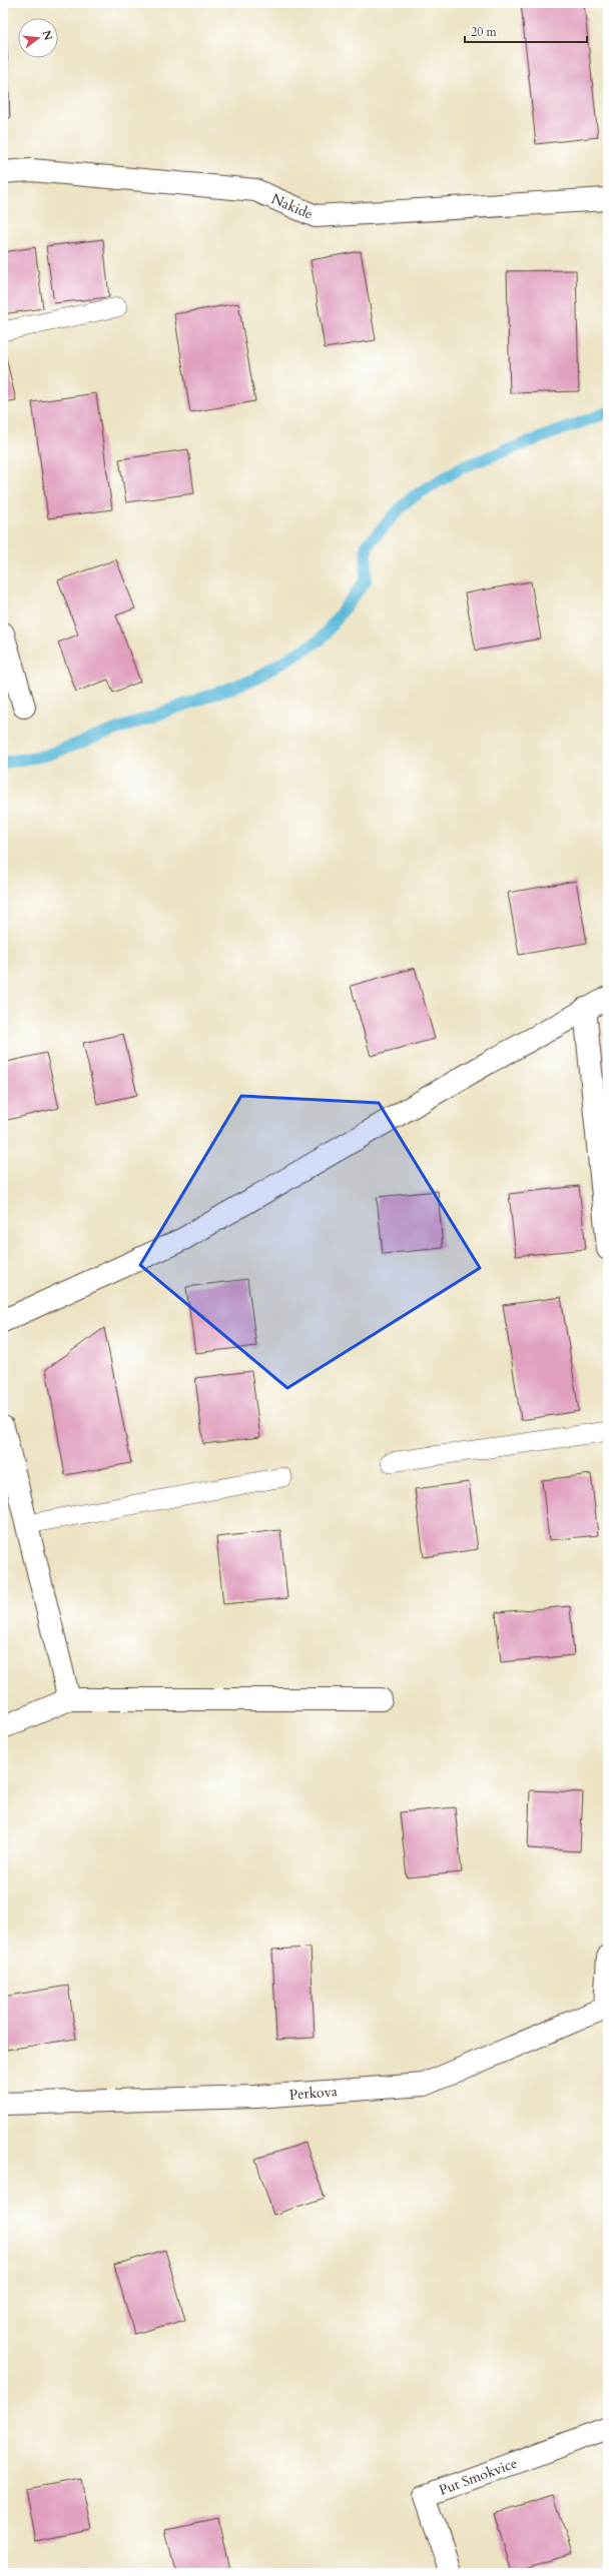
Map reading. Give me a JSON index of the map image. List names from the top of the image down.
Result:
{
  "streets": {
    "street": ["Nakide", "Perkova", "Put Smokvice"]
  },
  "scale_bar": "20 m",
  "north": "right"
}
